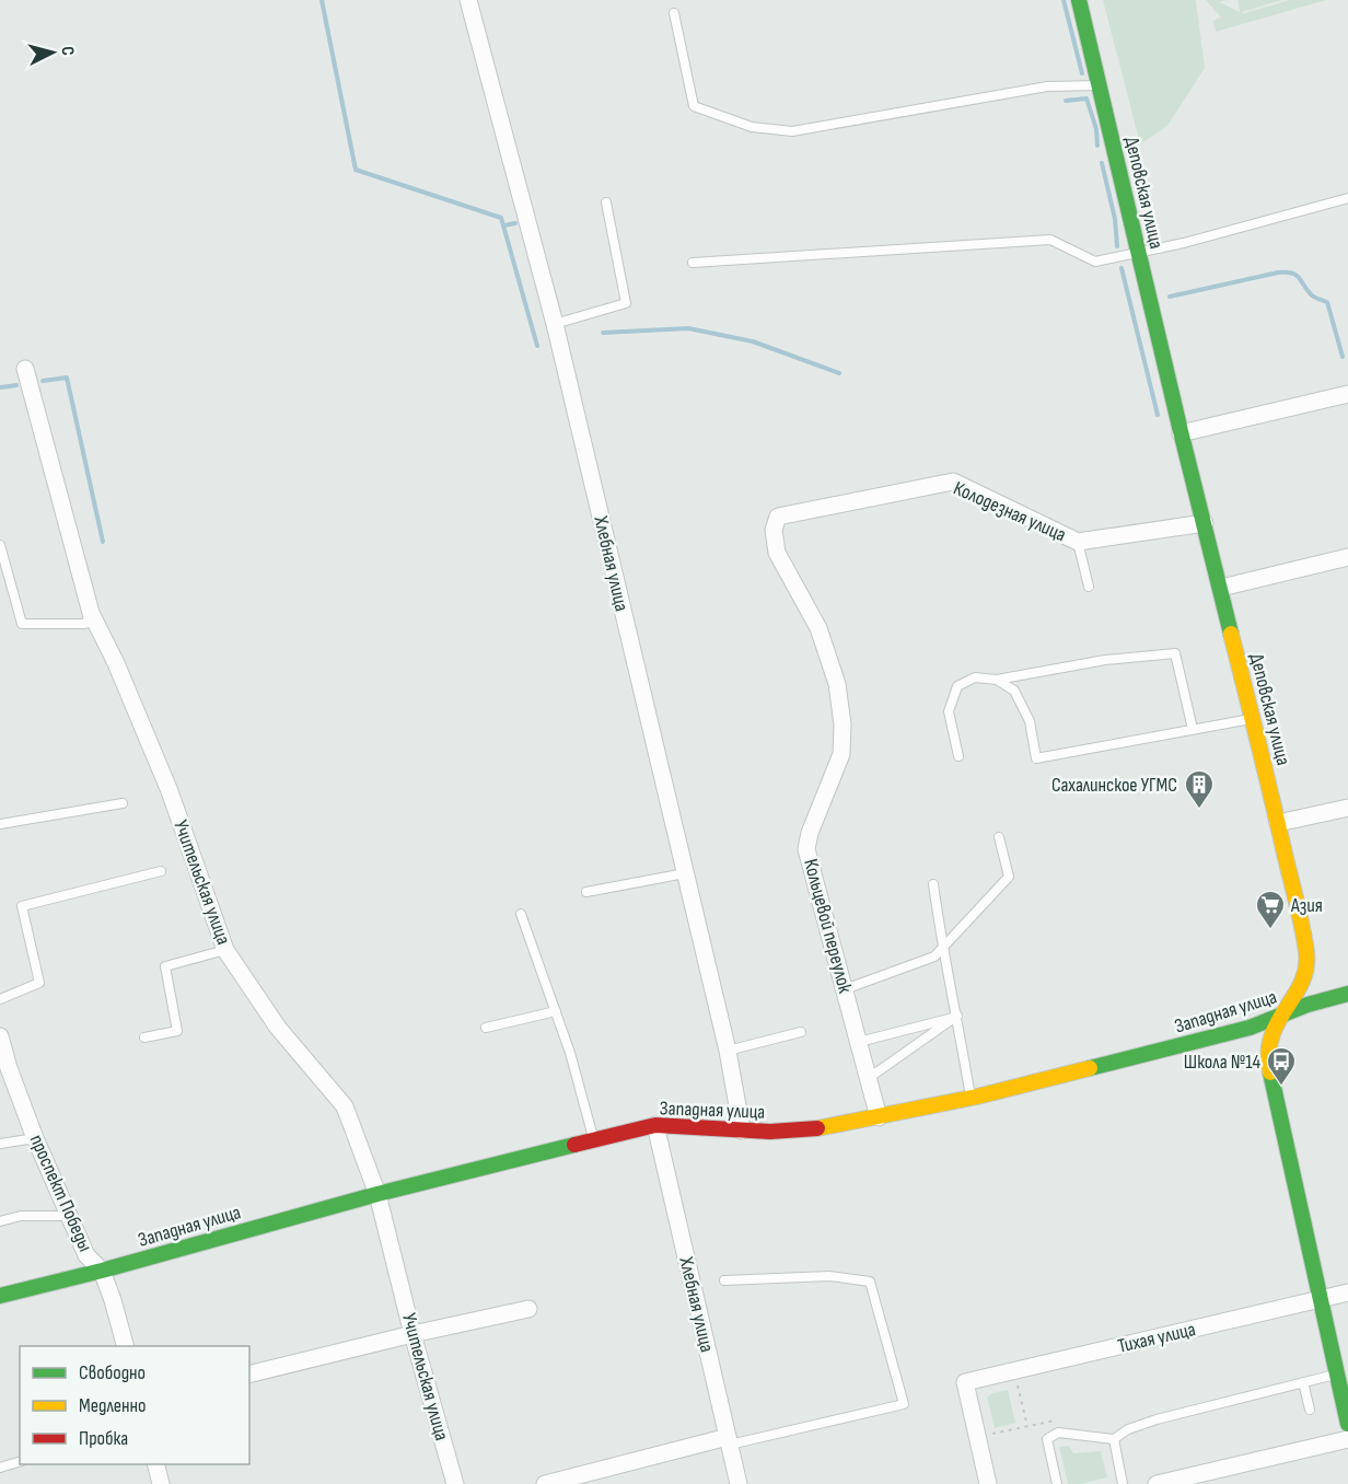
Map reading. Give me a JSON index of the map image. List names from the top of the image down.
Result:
{
  "streets": {
    "street": [
      "Деповская улица",
      "Колодезная улица",
      "Хлебная улица",
      "Учительская улица",
      "Кольцевой переулок",
      "Западная улица",
      "проспект Победы",
      "Тихая улица"
    ]
  },
  "crossings": [
    ["Деповская улица", "Колодезная улица"],
    ["Деповская улица", "Западная улица"],
    ["Деповская улица", "Тихая улица"],
    ["Колодезная улица", "Кольцевой переулок"],
    ["Хлебная улица", "Западная улица"],
    ["Учительская улица", "Западная улица"],
    ["Кольцевой переулок", "Западная улица"],
    ["Западная улица", "проспект Победы"]
  ],
  "places": {
    "building": ["Сахалинское УГМС"],
    "supermarket": ["Азия"],
    "bus stop": ["Школа №14"]
  },
  "legend": ["Свободно", "Медленно", "Пробка"],
  "north": "right"
}
